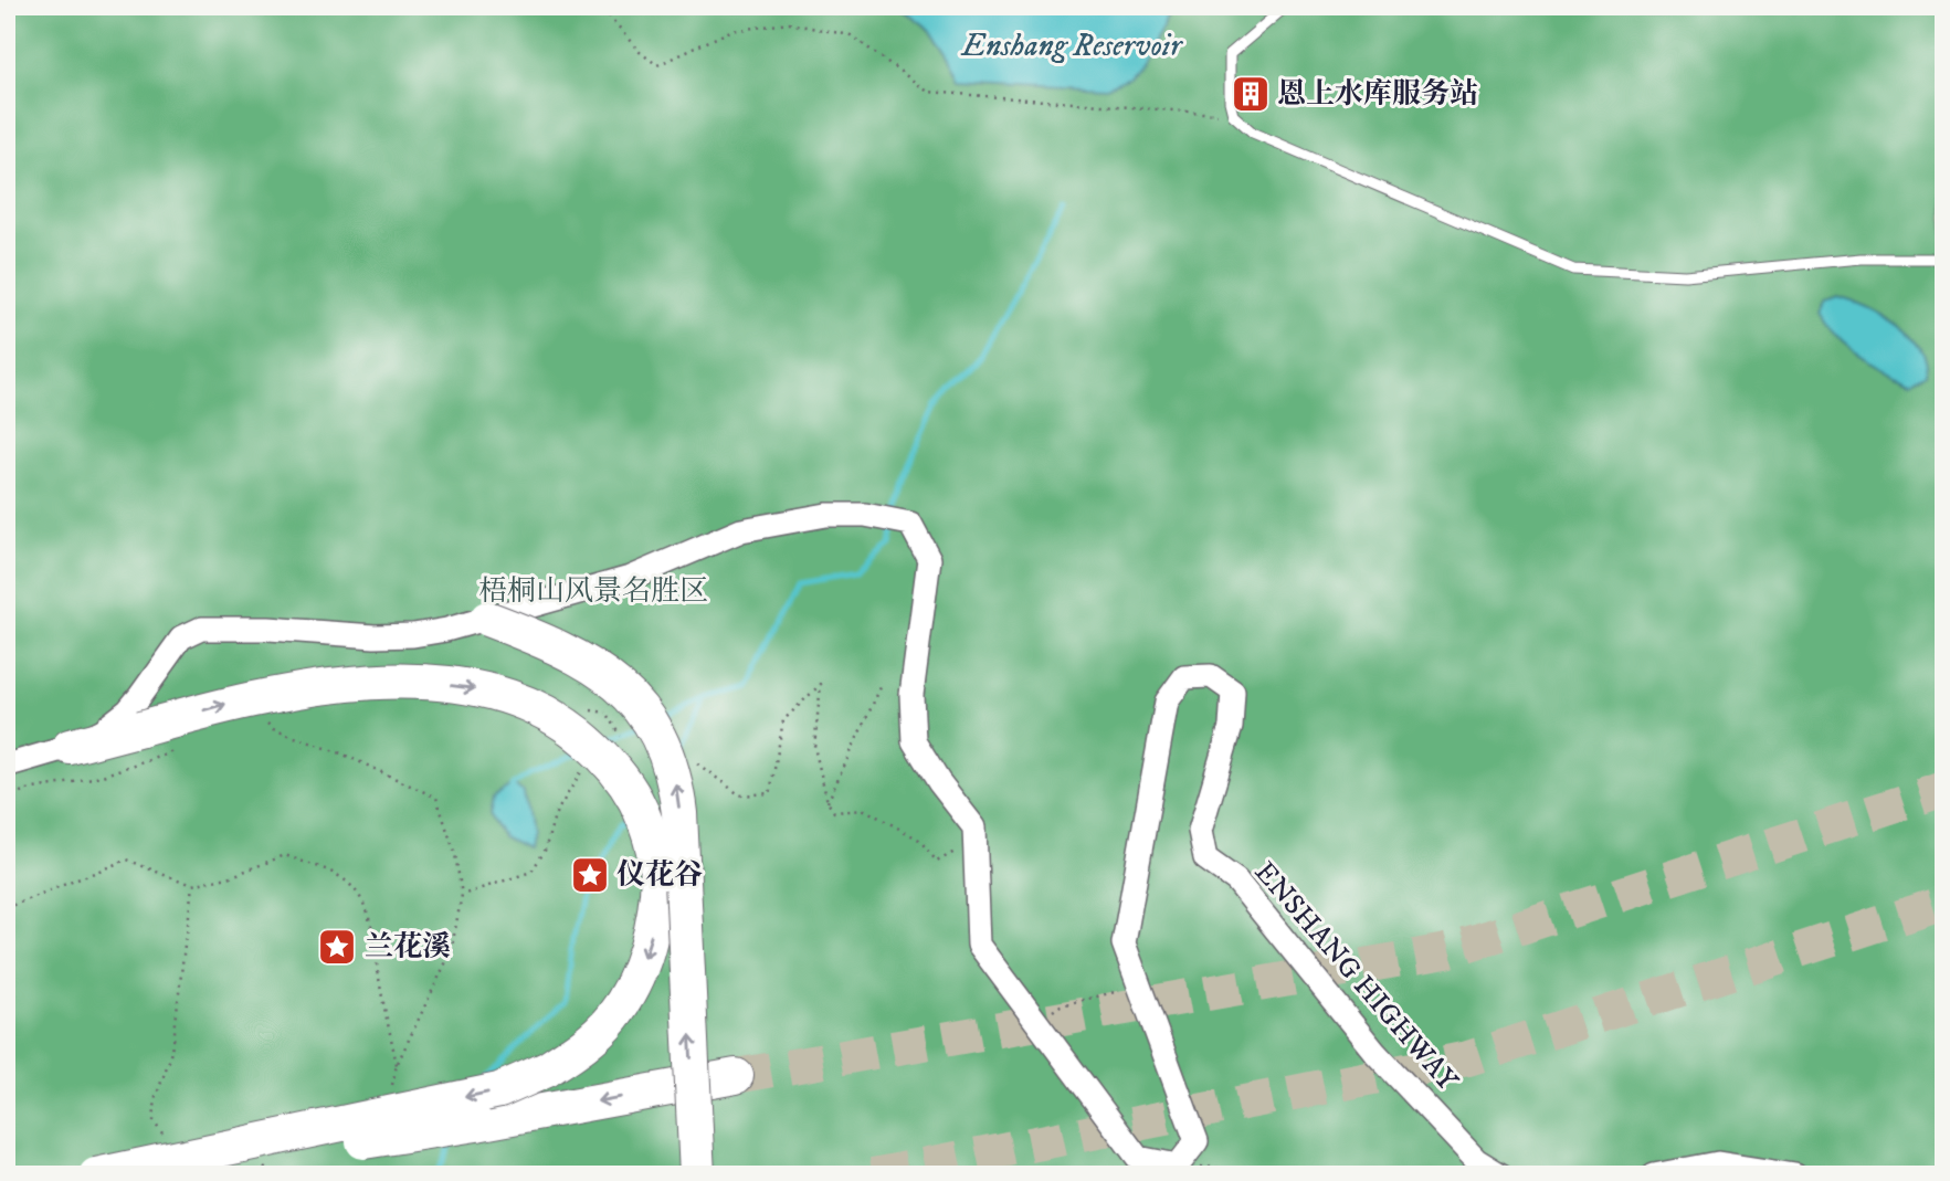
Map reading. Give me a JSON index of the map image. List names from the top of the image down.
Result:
{
  "streets": {
    "street": ["ENSHANG HIGHWAY"]
  },
  "water": ["Enshang Reservoir"],
  "parks": ["梧桐山风景名胜区"],
  "places": {
    "building": ["恩上水库服务站"],
    "place": ["仪花谷", "兰花溪"]
  }
}
